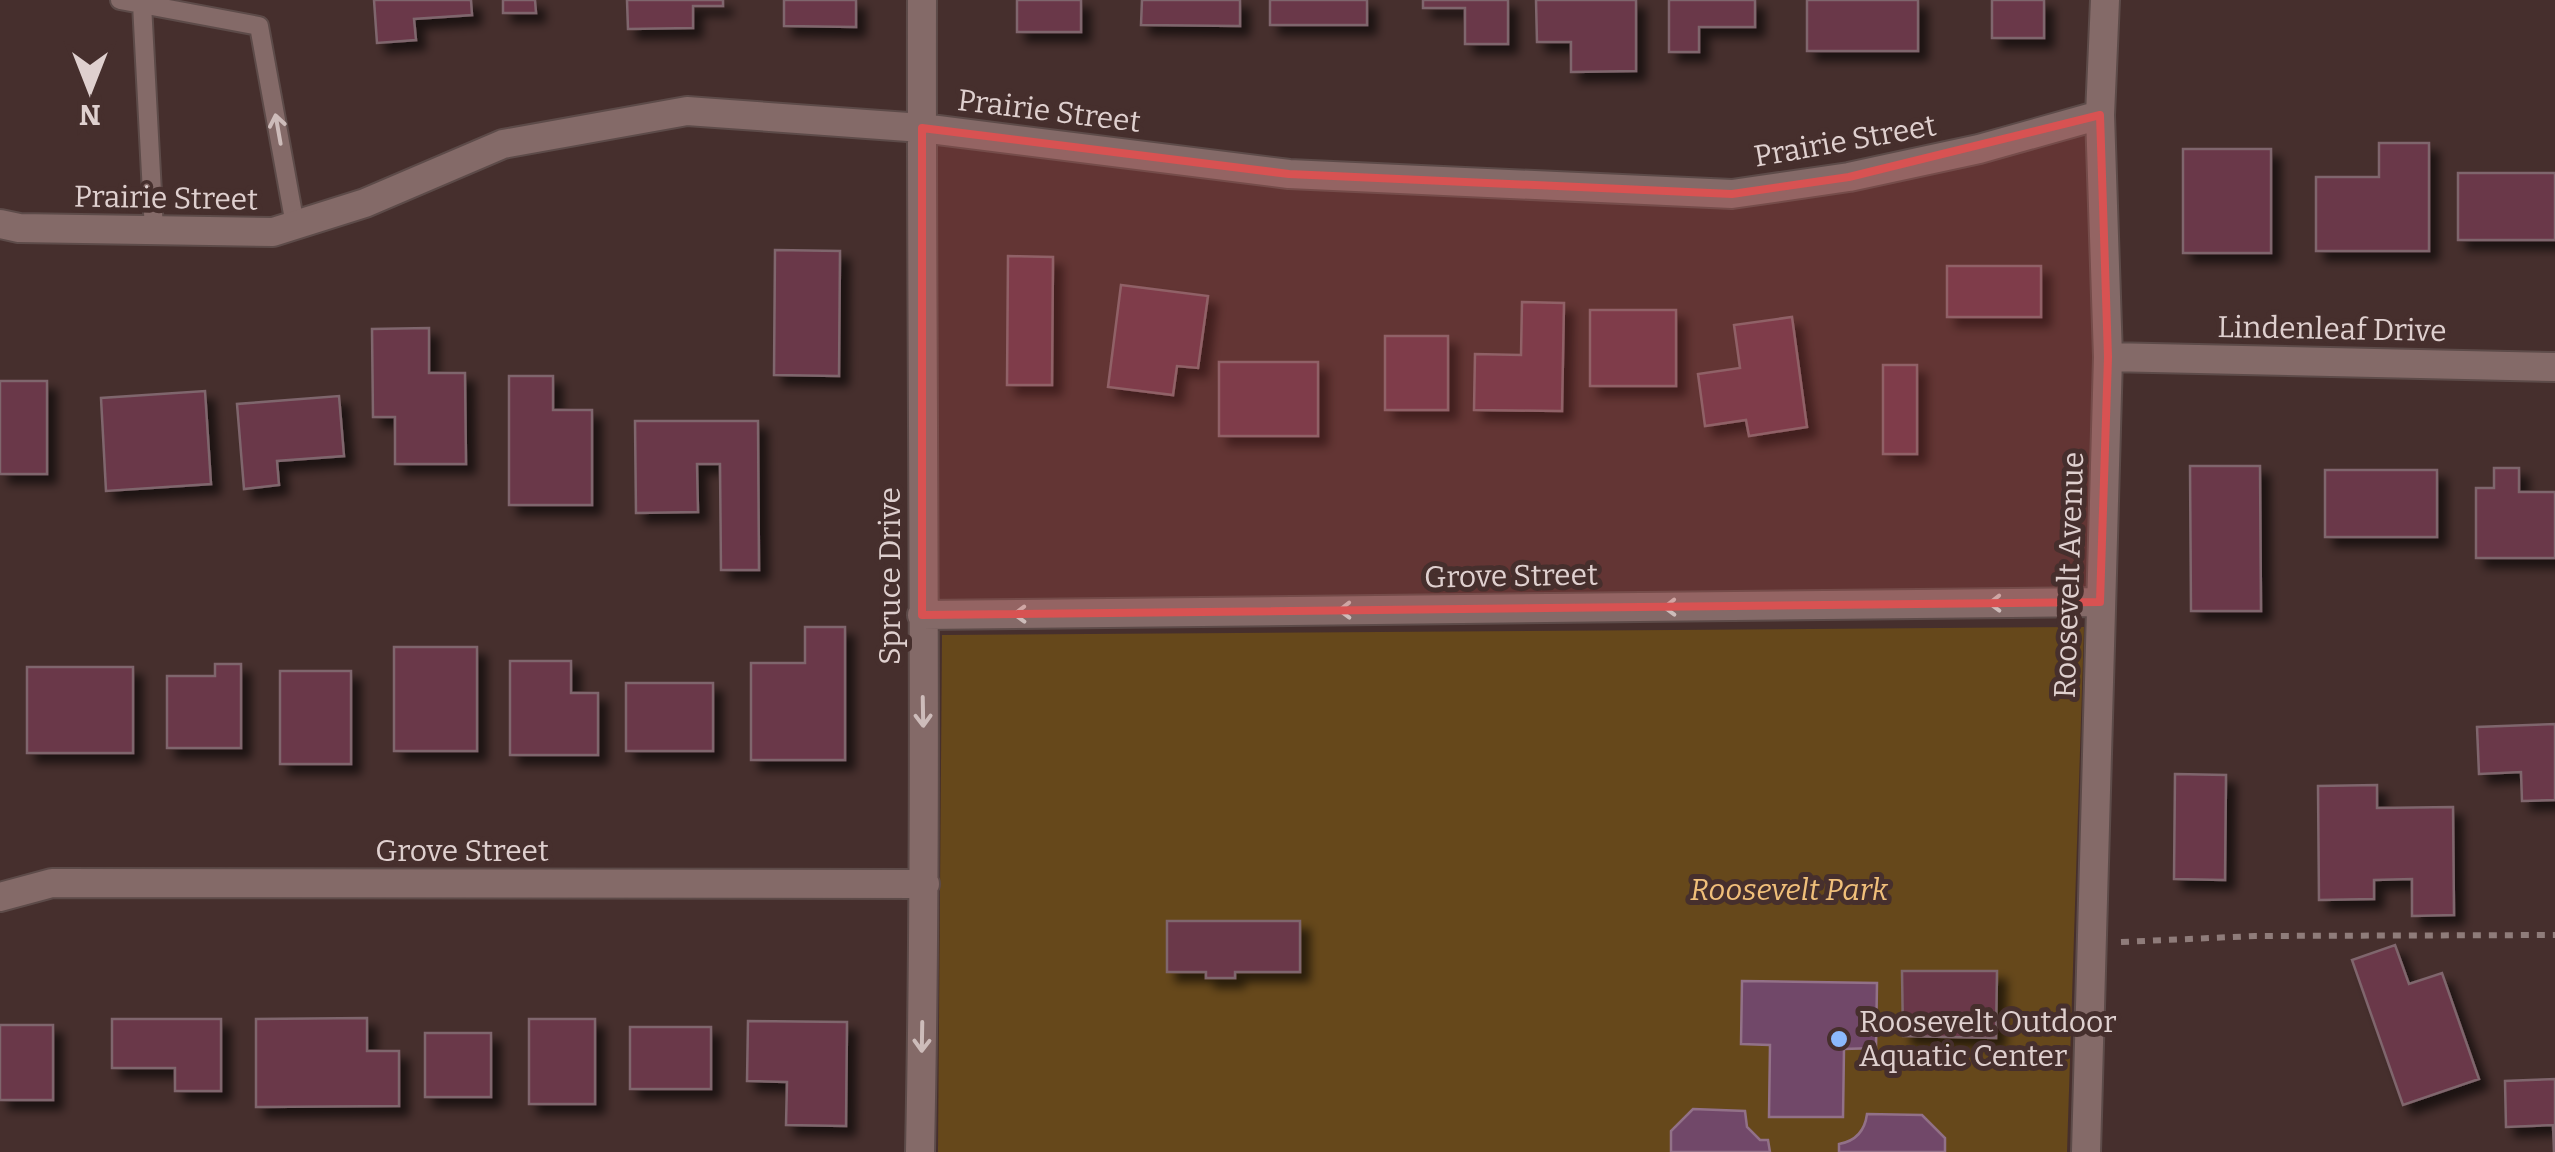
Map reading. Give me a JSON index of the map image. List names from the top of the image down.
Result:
{
  "streets": {
    "street": [
      "Prairie Street",
      "Lindenleaf Drive",
      "Roosevelt Avenue",
      "Spruce Drive",
      "Grove Street"
    ]
  },
  "crossings": [
    ["Prairie Street", "Roosevelt Avenue"],
    ["Prairie Street", "Spruce Drive"],
    ["Lindenleaf Drive", "Roosevelt Avenue"],
    ["Roosevelt Avenue", "Grove Street"],
    ["Spruce Drive", "Grove Street"]
  ],
  "one_way": ["Spruce Drive", "Grove Street"],
  "parks": ["Roosevelt Park"],
  "places": ["Roosevelt Outdoor Aquatic Center"],
  "north": "bottom"
}
